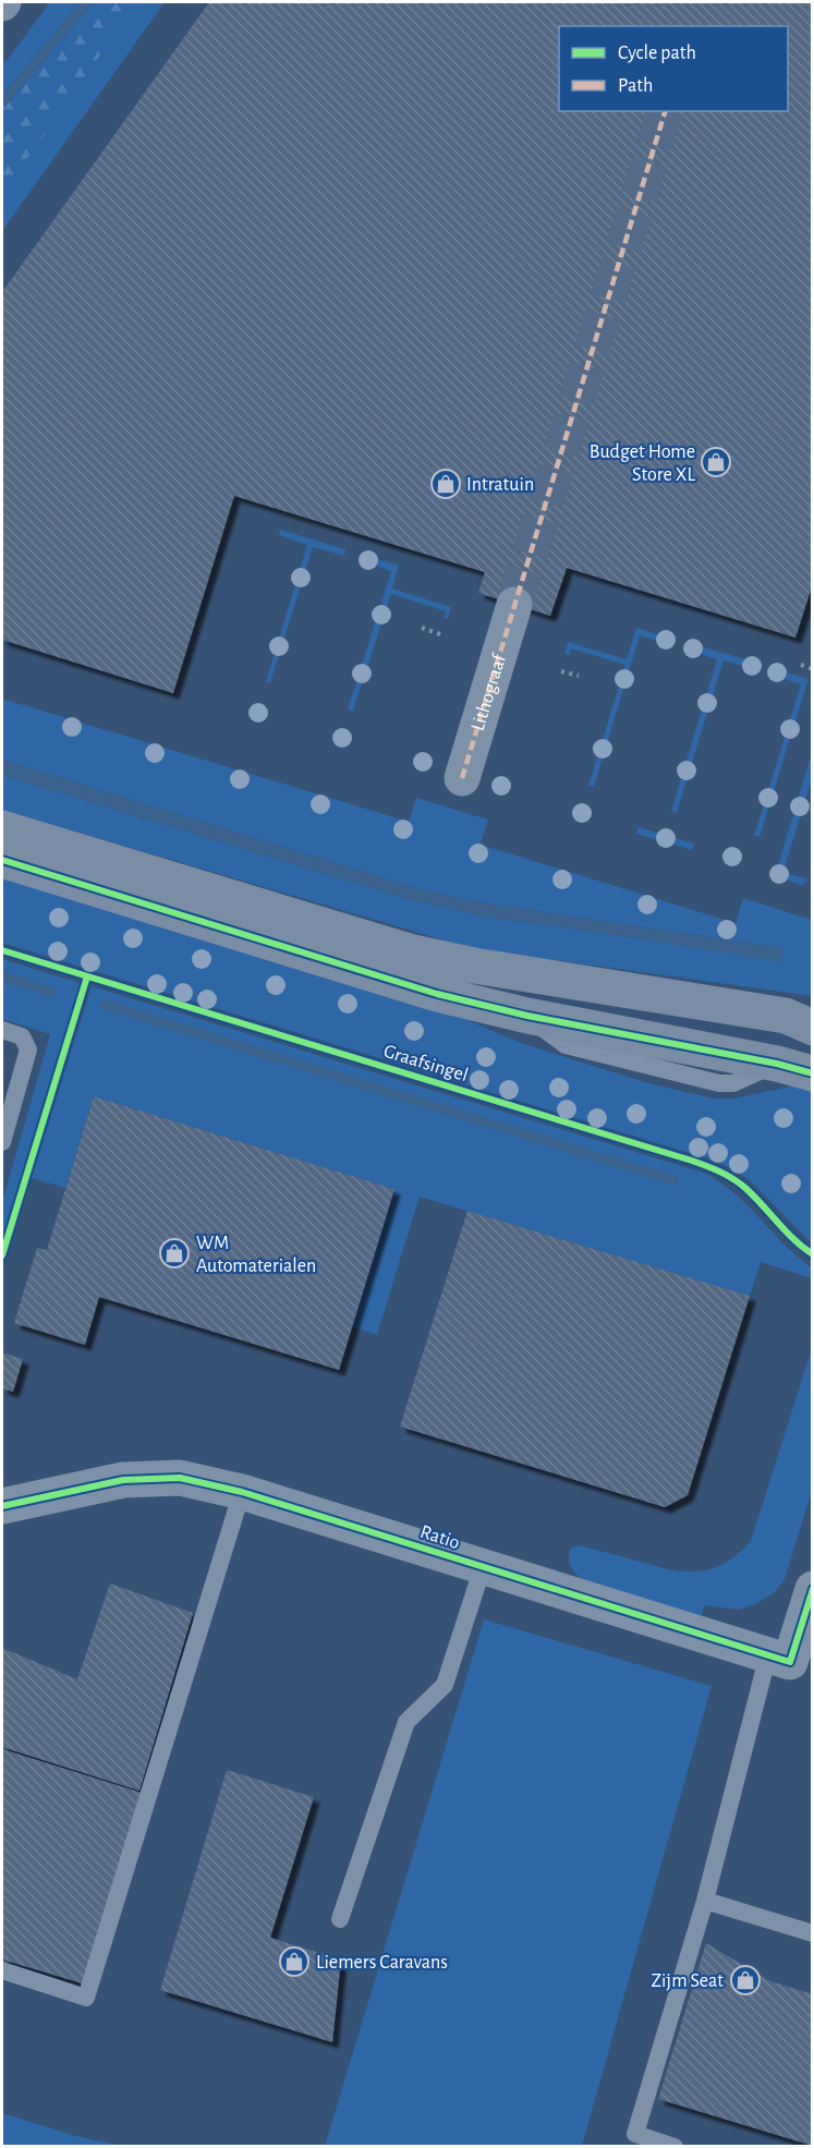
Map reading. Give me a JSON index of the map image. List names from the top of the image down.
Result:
{
  "streets": {
    "street": ["Lithograaf", "Ratio"],
    "cycle path": ["Graafsingel"]
  },
  "places": {
    "shop": [
      "Budget Home Store XL",
      "Intratuin",
      "WM Automaterialen",
      "Liemers Caravans",
      "Zijm Seat"
    ]
  },
  "legend": ["Cycle path", "Path"]
}
